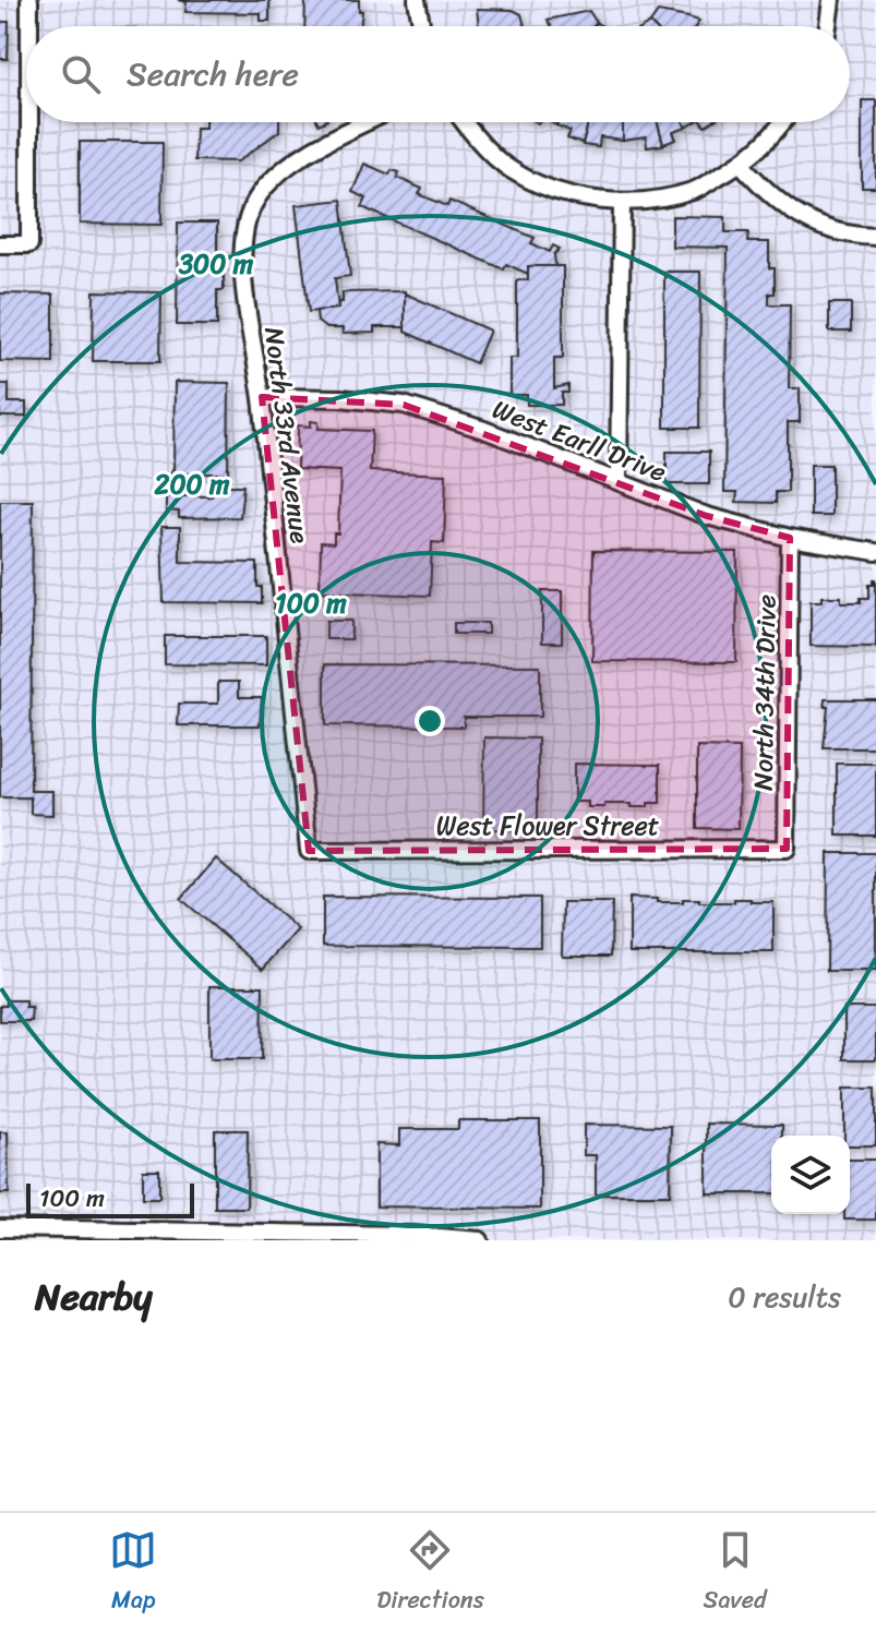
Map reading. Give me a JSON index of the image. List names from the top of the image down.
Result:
{
  "streets": {
    "street": [
      "North 33rd Avenue",
      "West Earll Drive",
      "North 34th Drive",
      "West Flower Street"
    ]
  },
  "crossings": [
    ["North 33rd Avenue", "West Earll Drive"],
    ["North 33rd Avenue", "West Flower Street"],
    ["West Earll Drive", "North 34th Drive"],
    ["North 34th Drive", "West Flower Street"]
  ],
  "scale_bar": "100 m",
  "page": {
    "search": "Search here",
    "scale": "100 m",
    "heading": ["Nearby", "0 results"],
    "nav": ["Map", "Directions", "Saved"]
  },
  "rings": ["300 m", "200 m", "100 m"]
}
